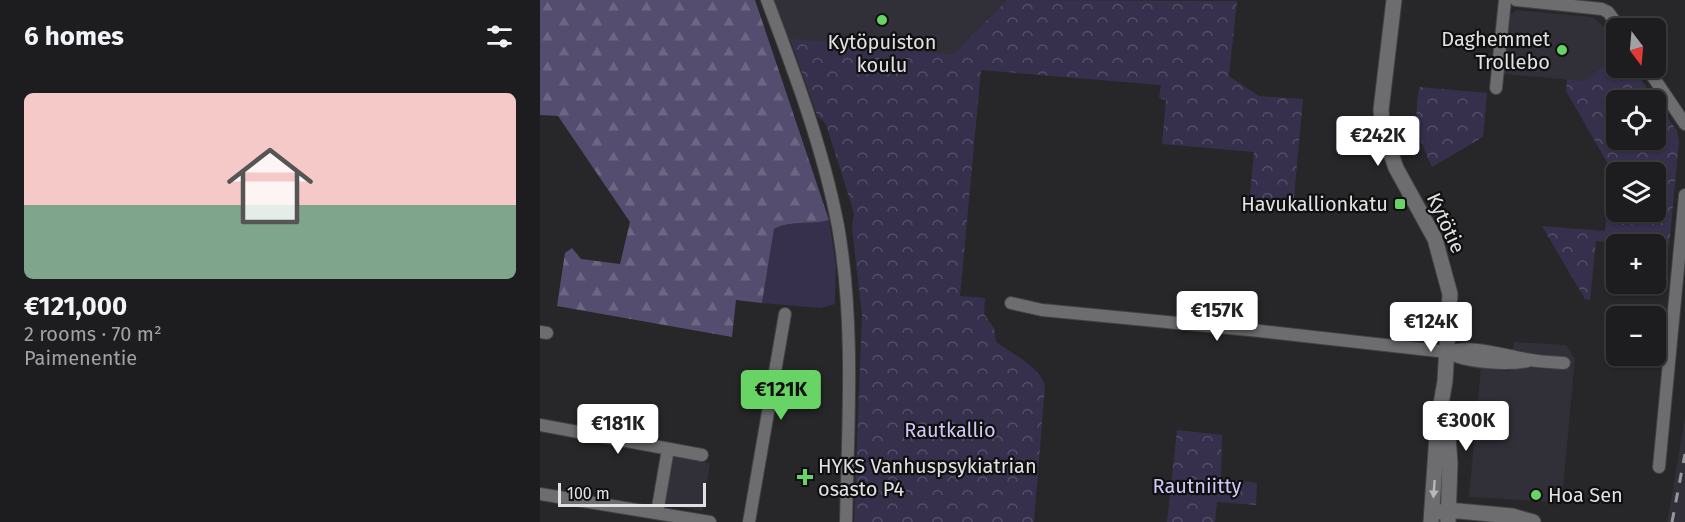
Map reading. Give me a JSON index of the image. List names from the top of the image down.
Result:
{
  "streets": {
    "street": ["Kytötie"]
  },
  "parks": ["Rautkallio", "Rautniitty"],
  "places": {
    "other": ["Kytöpuiston koulu", "Daghemmet Trollebo", "Hoa Sen"],
    "transit": ["Havukallionkatu"],
    "health": ["HYKS Vanhuspsykiatrian osasto P4"]
  },
  "scale_bar": "100 m",
  "north": "bottom",
  "page": {
    "heading": "6 homes",
    "map_buttons": ["+", "−"],
    "list": [
      {
        "name": "€121,000",
        "note": "2 rooms · 70 m² · Paimenentie"
      }
    ],
    "price": [
      "€242K",
      "€157K",
      "€124K",
      "€121K",
      "€300K",
      "€181K"
    ],
    "scale": "100 m"
  }
}
